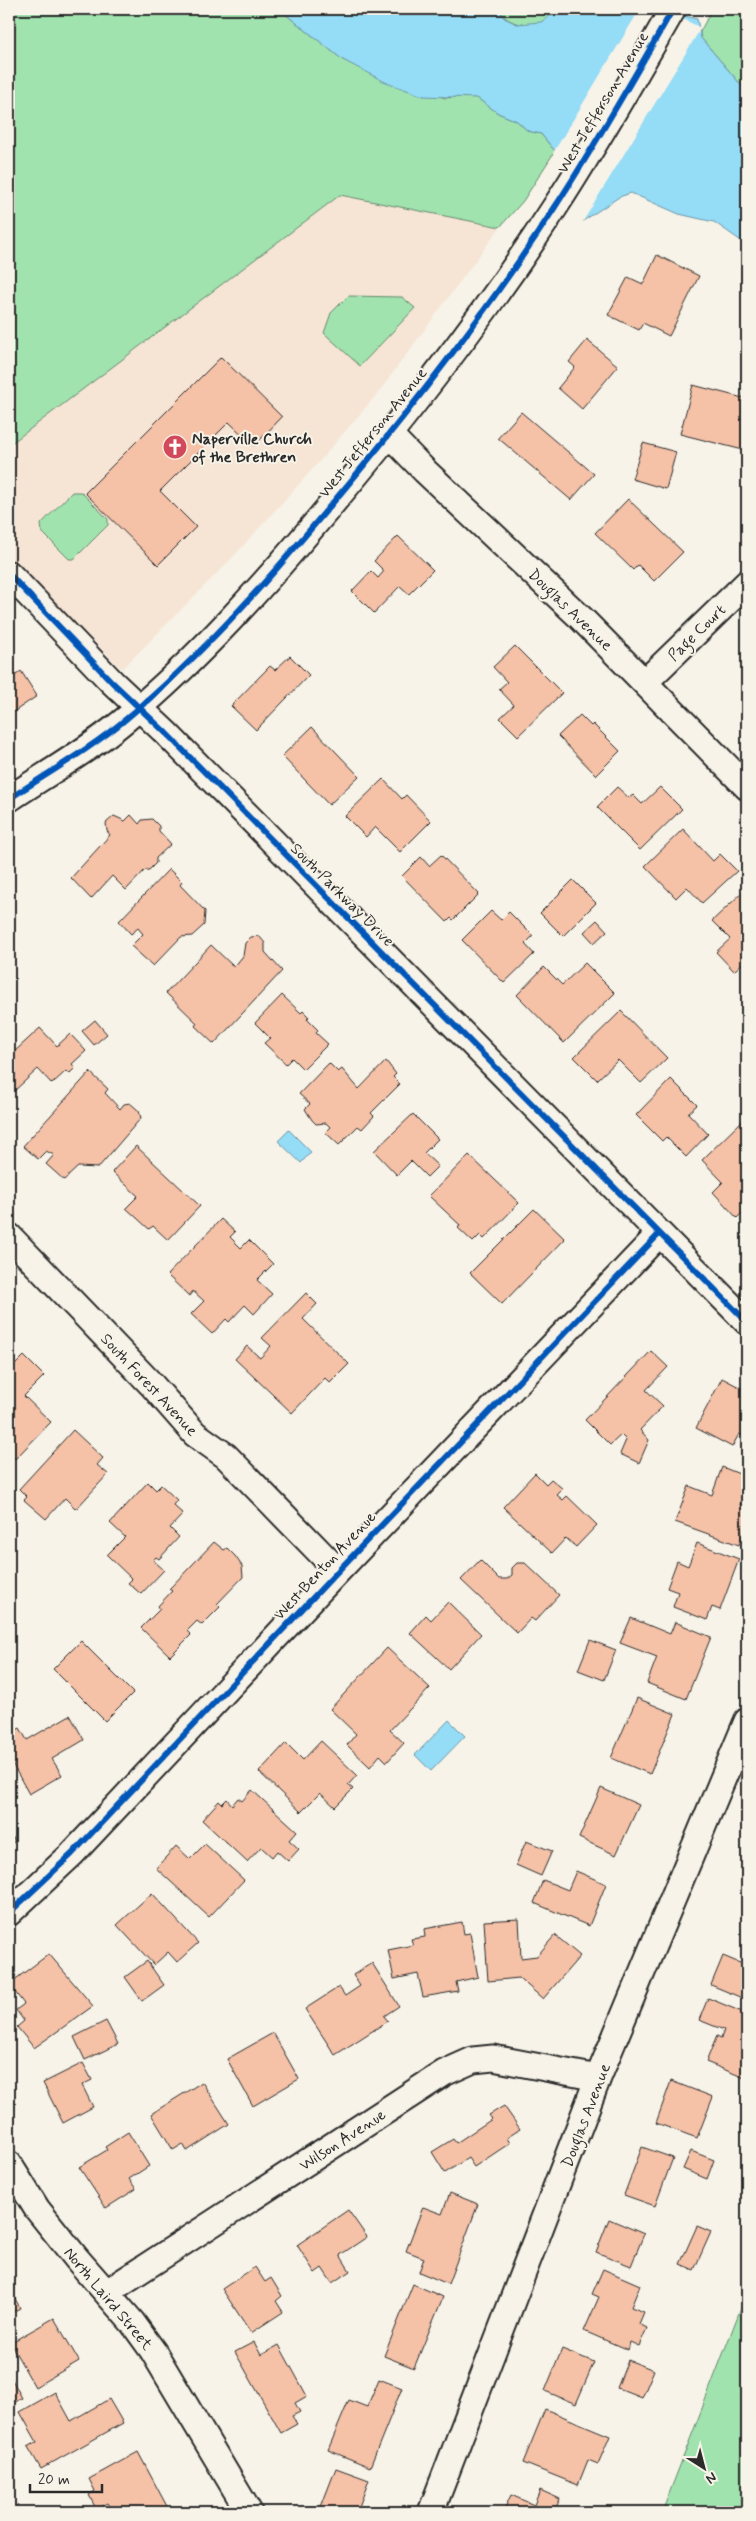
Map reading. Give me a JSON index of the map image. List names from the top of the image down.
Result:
{
  "streets": {
    "street": [
      "West Jefferson Avenue",
      "Douglas Avenue",
      "Page Court",
      "South Parkway Drive",
      "South Forest Avenue",
      "West Benton Avenue",
      "Wilson Avenue",
      "North Laird Street"
    ]
  },
  "crossings": [
    ["West Jefferson Avenue", "Douglas Avenue"],
    ["West Jefferson Avenue", "South Parkway Drive"],
    ["Douglas Avenue", "Page Court"],
    ["Douglas Avenue", "Wilson Avenue"],
    ["South Parkway Drive", "West Benton Avenue"],
    ["South Forest Avenue", "West Benton Avenue"],
    ["Wilson Avenue", "North Laird Street"]
  ],
  "places": {
    "church": ["Naperville Church of the Brethren"]
  },
  "scale_bar": "20 m",
  "north": "bottom right"
}
